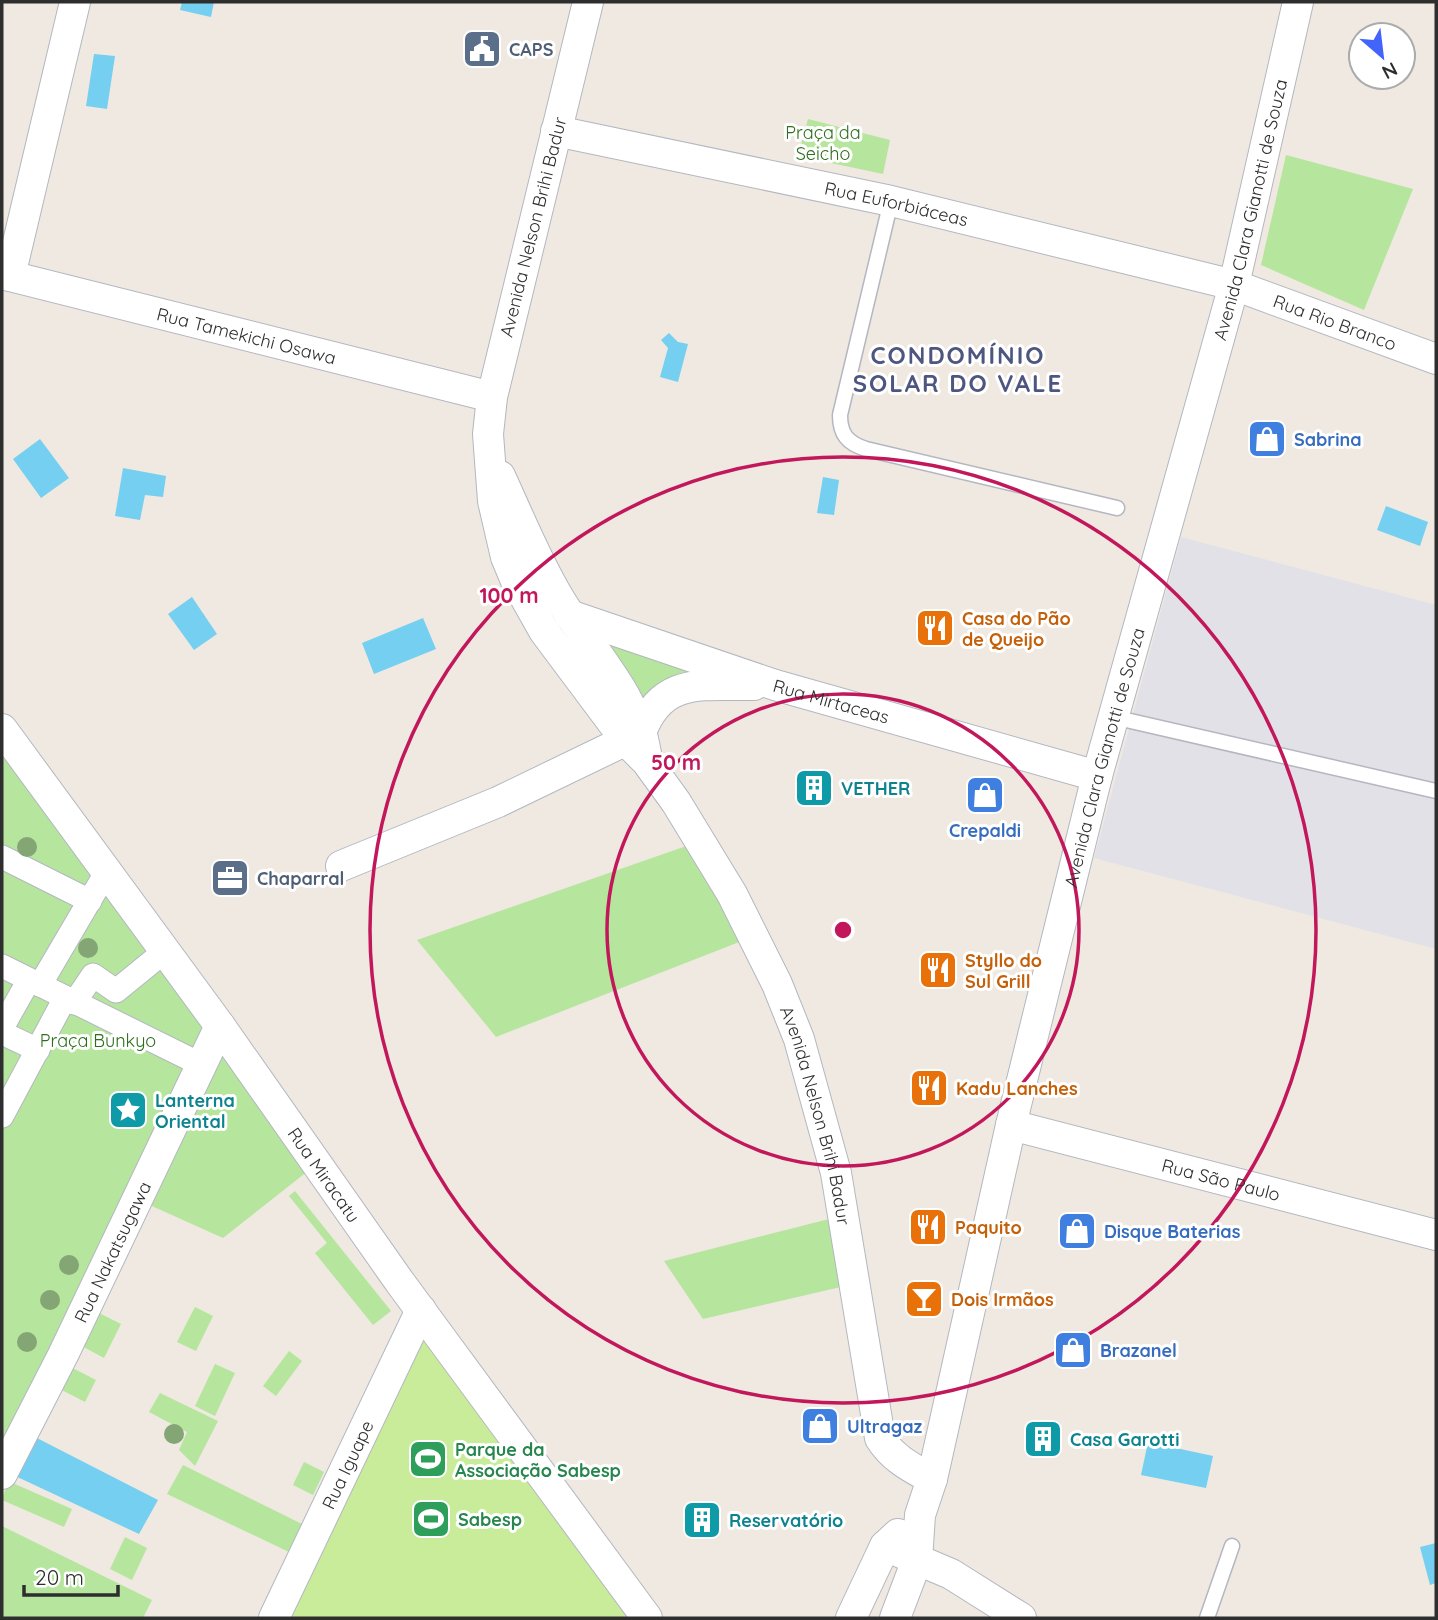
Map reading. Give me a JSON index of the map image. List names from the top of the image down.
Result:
{
  "streets": {
    "street": [
      "Rua Euforbiáceas",
      "Avenida Clara Gianotti de Souza",
      "Avenida Nelson Brihi Badur",
      "Rua Rio Branco",
      "Rua Tamekichi Osawa",
      "Rua Mirtaceas",
      "Rua Miracatu",
      "Rua São Paulo",
      "Rua Nakatsugawa",
      "Rua Iguape"
    ]
  },
  "crossings": [
    ["Rua Euforbiáceas", "Avenida Clara Gianotti de Souza"],
    ["Rua Euforbiáceas", "Avenida Nelson Brihi Badur"],
    ["Rua Euforbiáceas", "Rua Rio Branco"],
    ["Avenida Clara Gianotti de Souza", "Avenida Nelson Brihi Badur"],
    ["Avenida Clara Gianotti de Souza", "Rua Rio Branco"],
    ["Avenida Clara Gianotti de Souza", "Rua Mirtaceas"],
    ["Avenida Clara Gianotti de Souza", "Rua São Paulo"],
    ["Avenida Nelson Brihi Badur", "Rua Tamekichi Osawa"],
    ["Avenida Nelson Brihi Badur", "Rua Mirtaceas"],
    ["Rua Miracatu", "Rua Nakatsugawa"],
    ["Rua Miracatu", "Rua Iguape"]
  ],
  "districts": ["CONDOMÍNIO SOLAR DO VALE"],
  "parks": ["Praça da Seicho", "Praça Bunkyo"],
  "places": {
    "public building": ["CAPS"],
    "shop": [
      "Sabrina",
      "Crepaldi",
      "Disque Baterias",
      "Brazanel",
      "Ultragaz"
    ],
    "restaurant": [
      "Casa do Pão de Queijo",
      "Styllo do Sul Grill",
      "Kadu Lanches",
      "Paquito"
    ],
    "building": ["VETHER", "Casa Garotti", "Reservatório"],
    "office": ["Chaparral"],
    "place": ["Lanterna Oriental"],
    "bar": ["Dois Irmãos"],
    "sports": ["Parque da Associação Sabesp", "Sabesp"]
  },
  "scale_bar": "20 m",
  "north": "bottom right",
  "rings": ["100 m", "50 m"]
}
